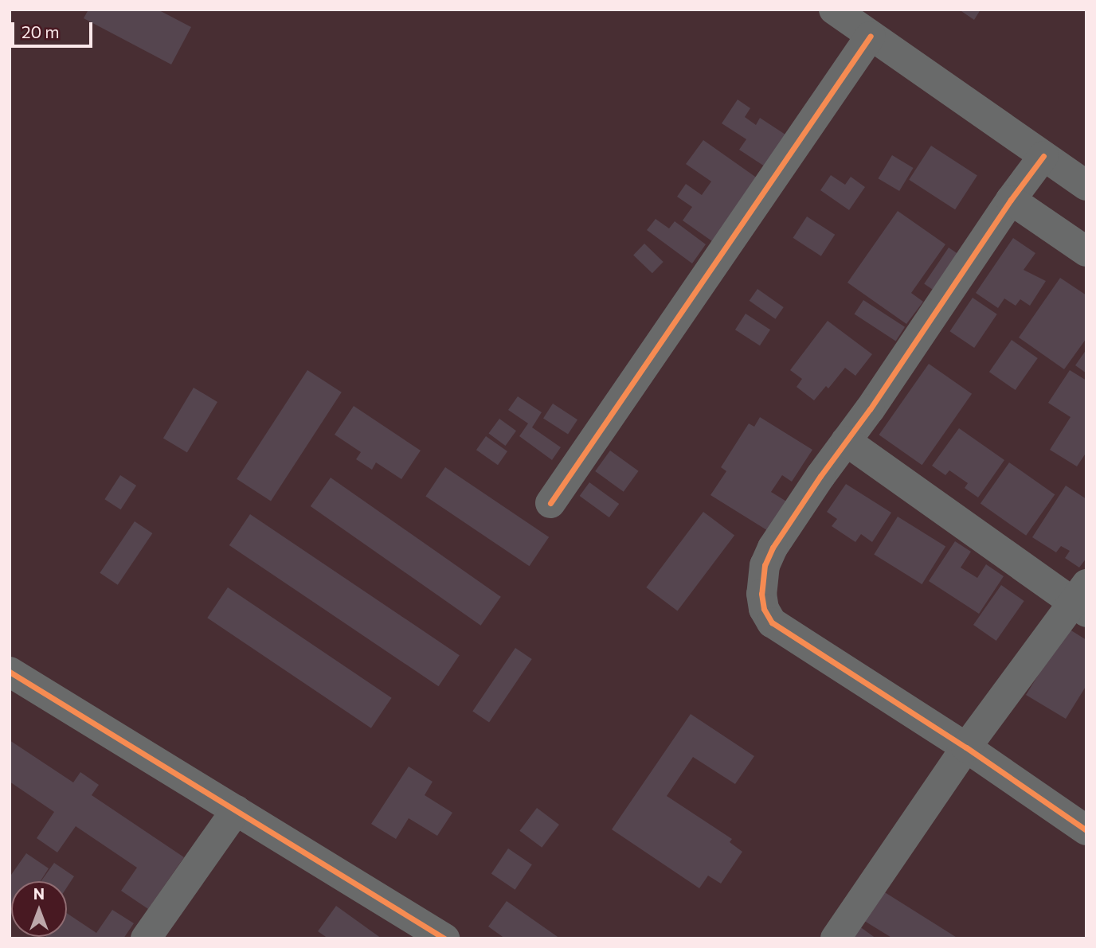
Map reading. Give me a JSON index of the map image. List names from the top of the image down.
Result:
{
  "scale_bar": "20 m",
  "north": "top"
}
